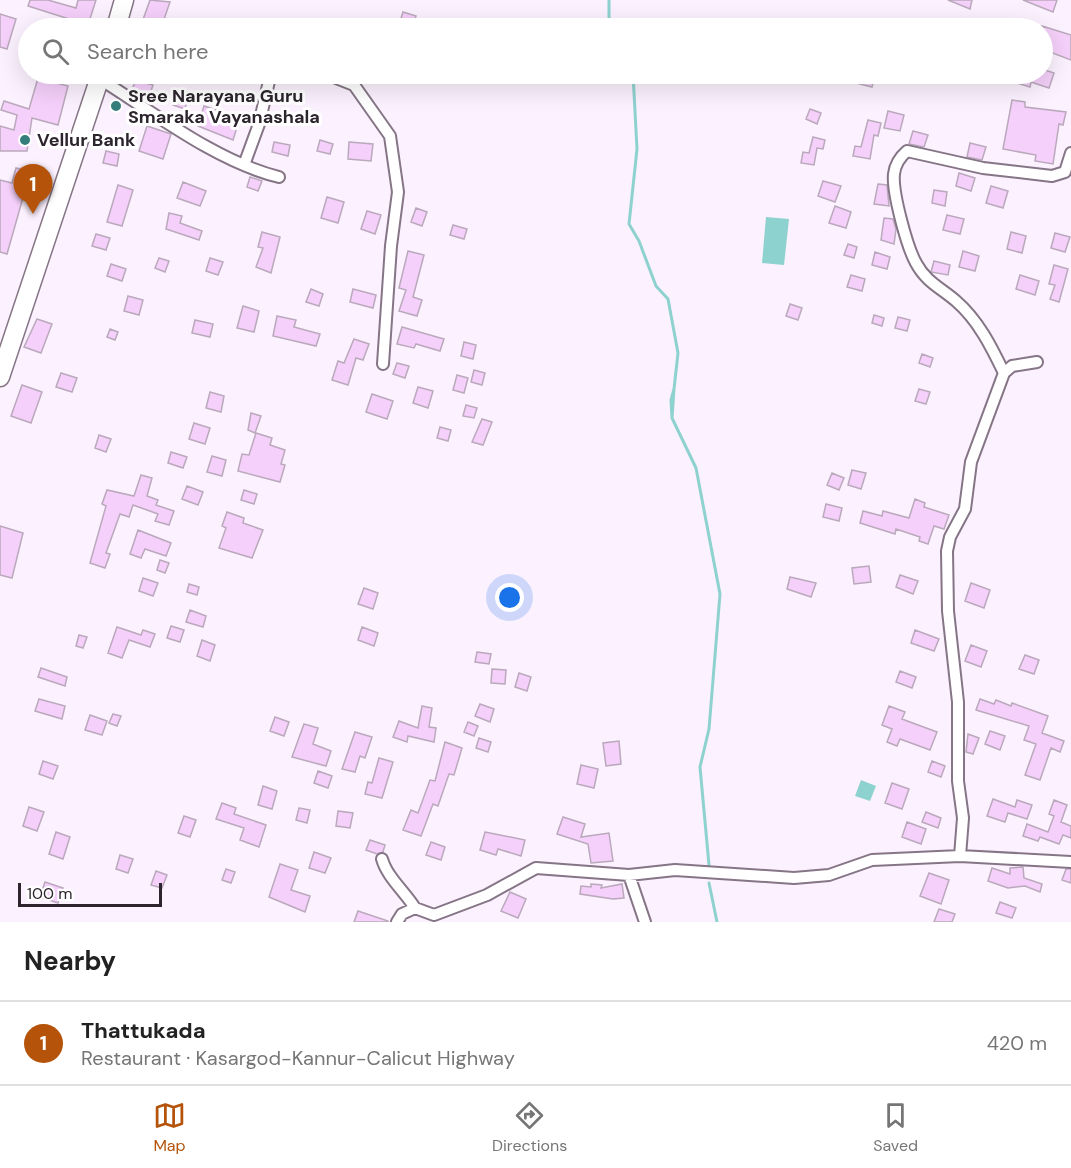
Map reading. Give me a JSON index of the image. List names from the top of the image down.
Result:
{
  "places": ["Sree Narayana Guru Smaraka Vayanashala", "Vellur Bank"],
  "scale_bar": "100 m",
  "page": {
    "search": "Search here",
    "pins": "1",
    "scale": "100 m",
    "heading": "Nearby",
    "list": [
      {
        "mark": "1",
        "name": "Thattukada",
        "note": "Restaurant · Kasargod-Kannur-Calicut Highway",
        "value": "420 m"
      }
    ],
    "nav": ["Map", "Directions", "Saved"]
  }
}
